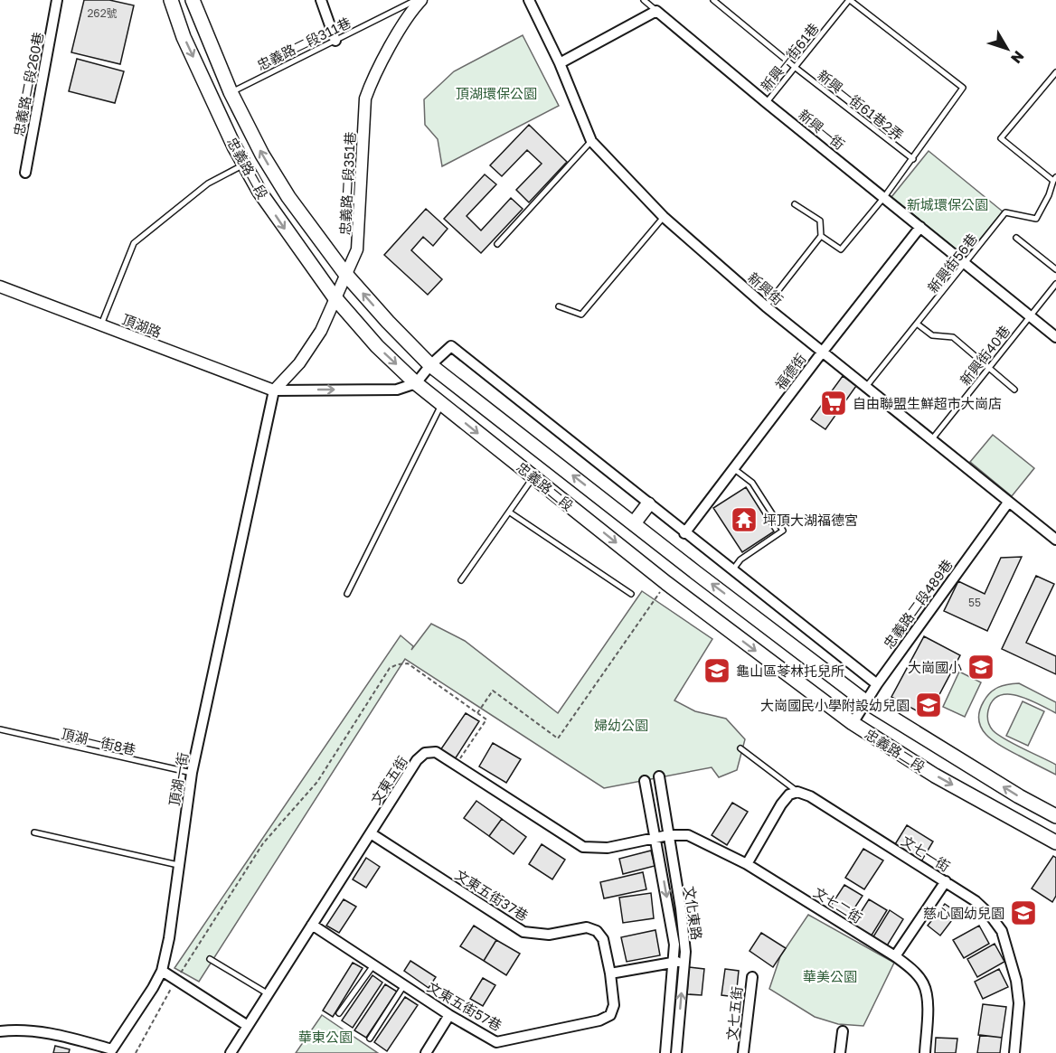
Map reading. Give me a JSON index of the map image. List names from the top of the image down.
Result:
{
  "streets": {
    "main road": ["忠義路二段"],
    "street": [
      "忠義路二段260巷",
      "新興一街",
      "忠義路二段351巷",
      "新興街",
      "頂湖路",
      "福德街",
      "忠義路二段489巷",
      "頂湖一街",
      "文東五街",
      "文七一街",
      "文東五街37巷",
      "文七二街",
      "文化東路",
      "文東五街57巷",
      "文七五街"
    ],
    "lane": [
      "忠義路二段311巷",
      "新興一街61巷",
      "新興一街61巷2弄",
      "新興街56巷",
      "新興街40巷",
      "頂湖一街8巷"
    ]
  },
  "crossings": [
    ["忠義路二段311巷", "忠義路二段"],
    ["忠義路二段311巷", "忠義路二段351巷"],
    ["新興一街61巷", "新興一街61巷2弄"],
    ["新興一街61巷", "新興一街"],
    ["新興一街", "新興街56巷"],
    ["新興一街", "新興街40巷"],
    ["新興一街", "福德街"],
    ["忠義路二段", "忠義路二段351巷"],
    ["忠義路二段", "頂湖路"],
    ["忠義路二段", "忠義路二段489巷"],
    ["新興街56巷", "新興街"],
    ["新興街", "新興街40巷"],
    ["新興街", "福德街"],
    ["新興街", "忠義路二段489巷"],
    ["頂湖路", "頂湖一街"],
    ["頂湖一街8巷", "頂湖一街"],
    ["文東五街", "文東五街37巷"],
    ["文東五街", "文七二街"],
    ["文東五街", "文化東路"],
    ["文東五街", "文東五街57巷"],
    ["文東五街37巷", "文東五街57巷"],
    ["文七二街", "文化東路"]
  ],
  "parks": [
    "頂湖環保公園",
    "新城環保公園",
    "婦幼公園",
    "華美公園",
    "華東公園"
  ],
  "places": {
    "supermarket": ["自由聯盟生鮮超市大崗店"],
    "temple": ["坪頂大湖福德宮"],
    "school or university": [
      "大崗國小",
      "龜山區苓林托兒所",
      "大崗國民小學附設幼兒園",
      "慈心園幼兒園"
    ]
  },
  "house_numbers": ["262號", "55"],
  "north": "bottom right"
}
